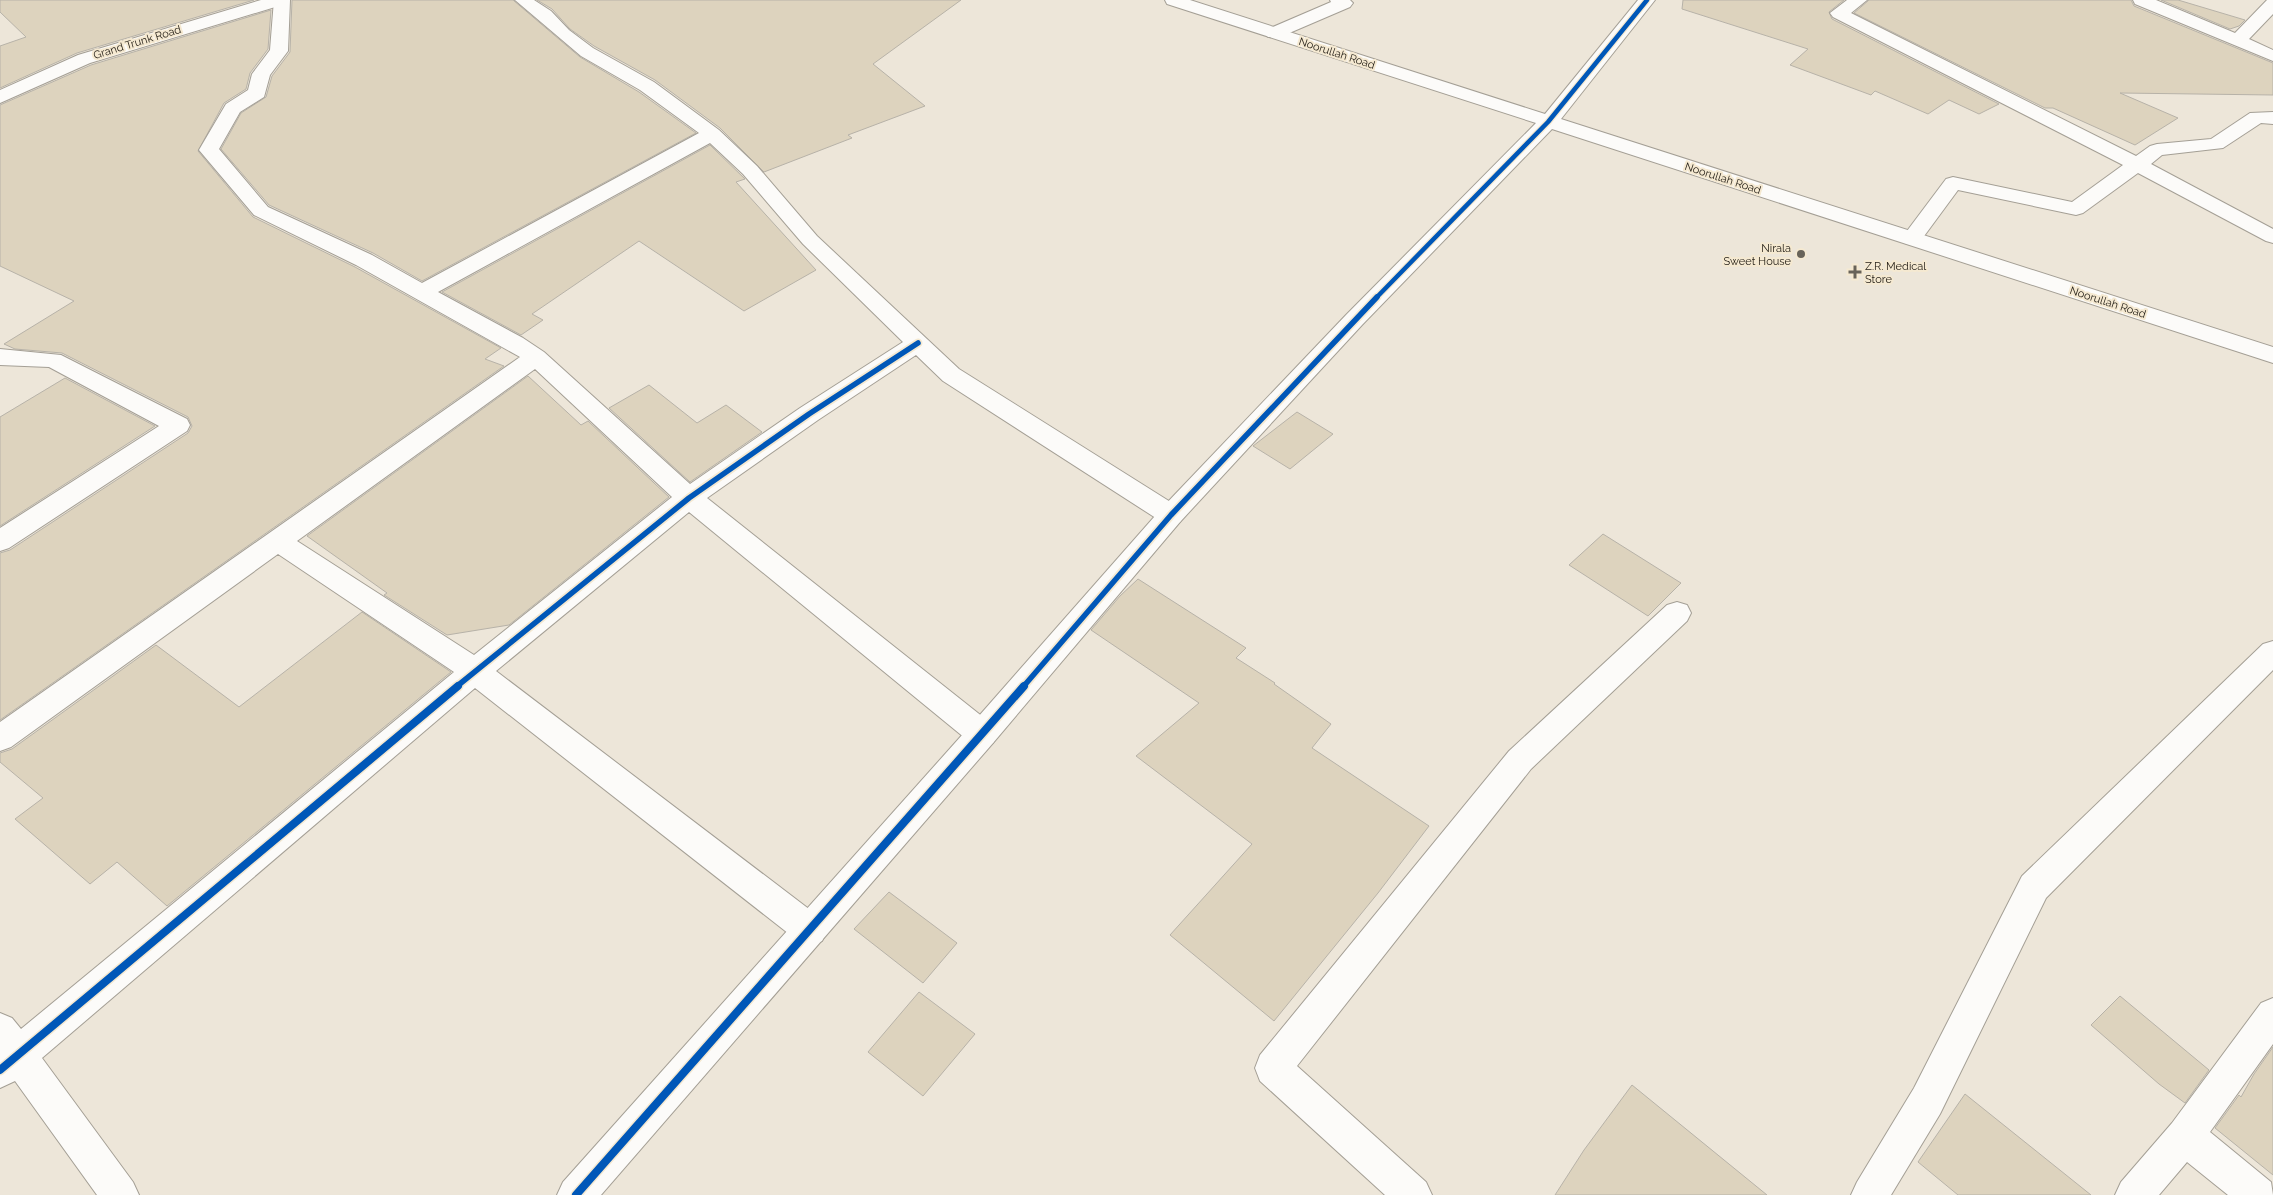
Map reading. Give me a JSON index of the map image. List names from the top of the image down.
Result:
{
  "streets": {
    "street": ["Grand Trunk Road", "Noorullah Road"]
  },
  "places": {
    "other": ["Nirala Sweet House"],
    "health": ["Z.R. Medical Store"]
  }
}
